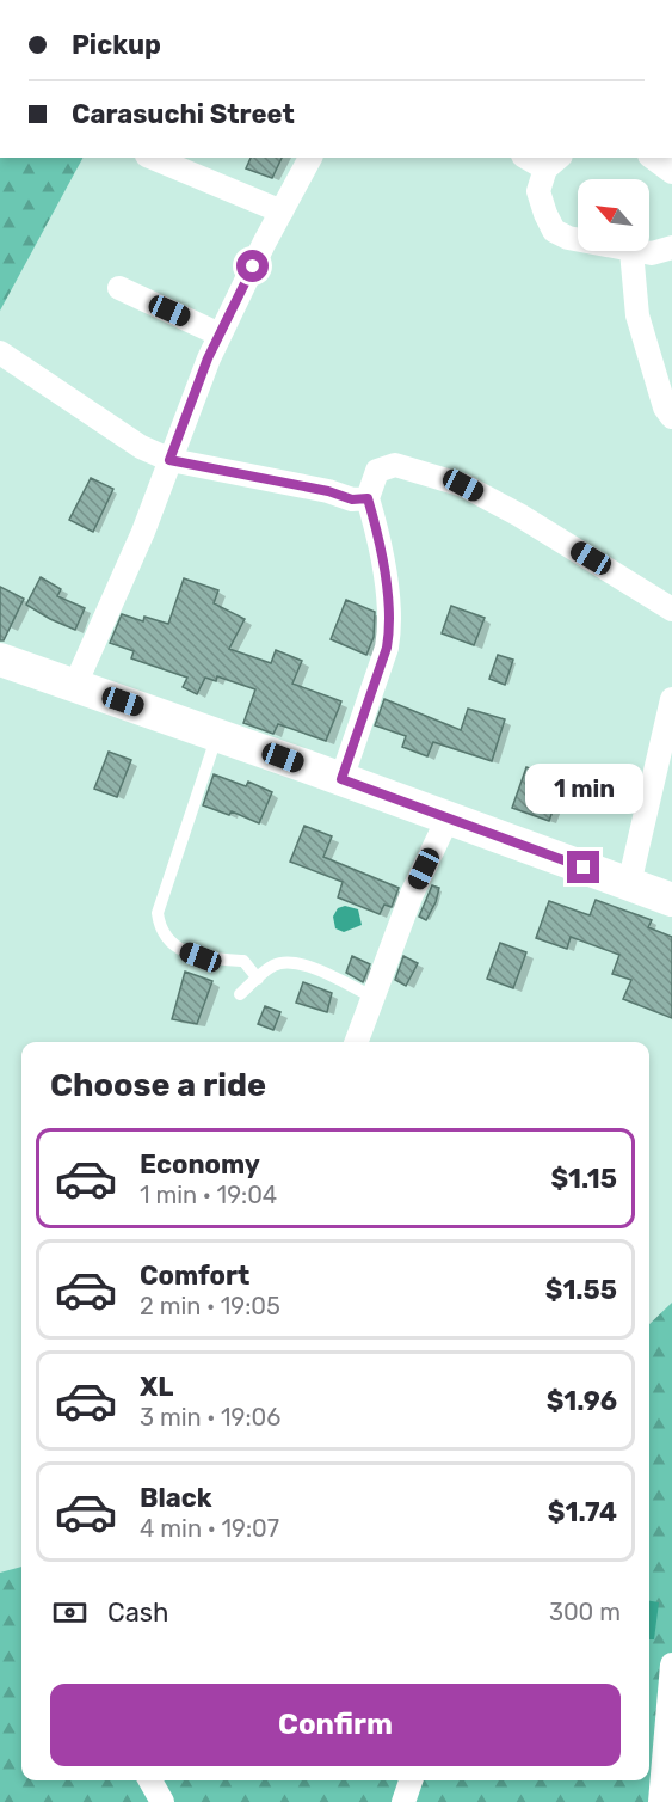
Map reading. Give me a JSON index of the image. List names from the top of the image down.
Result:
{
  "north": "top left",
  "page": {
    "banner": ["Pickup", "Carasuchi Street"],
    "bubble": "1 min",
    "heading": "Choose a ride",
    "list": [
      {
        "name": "Economy",
        "note": "1 min · 19:04",
        "value": "$1.15"
      },
      {
        "name": "Comfort",
        "note": "2 min · 19:05",
        "value": "$1.55"
      },
      {
        "name": "XL",
        "note": "3 min · 19:06",
        "value": "$1.96"
      },
      {
        "name": "Black",
        "note": "4 min · 19:07",
        "value": "$1.74"
      }
    ],
    "pay": ["Cash", "300 m"],
    "buttons": "Confirm"
  }
}
